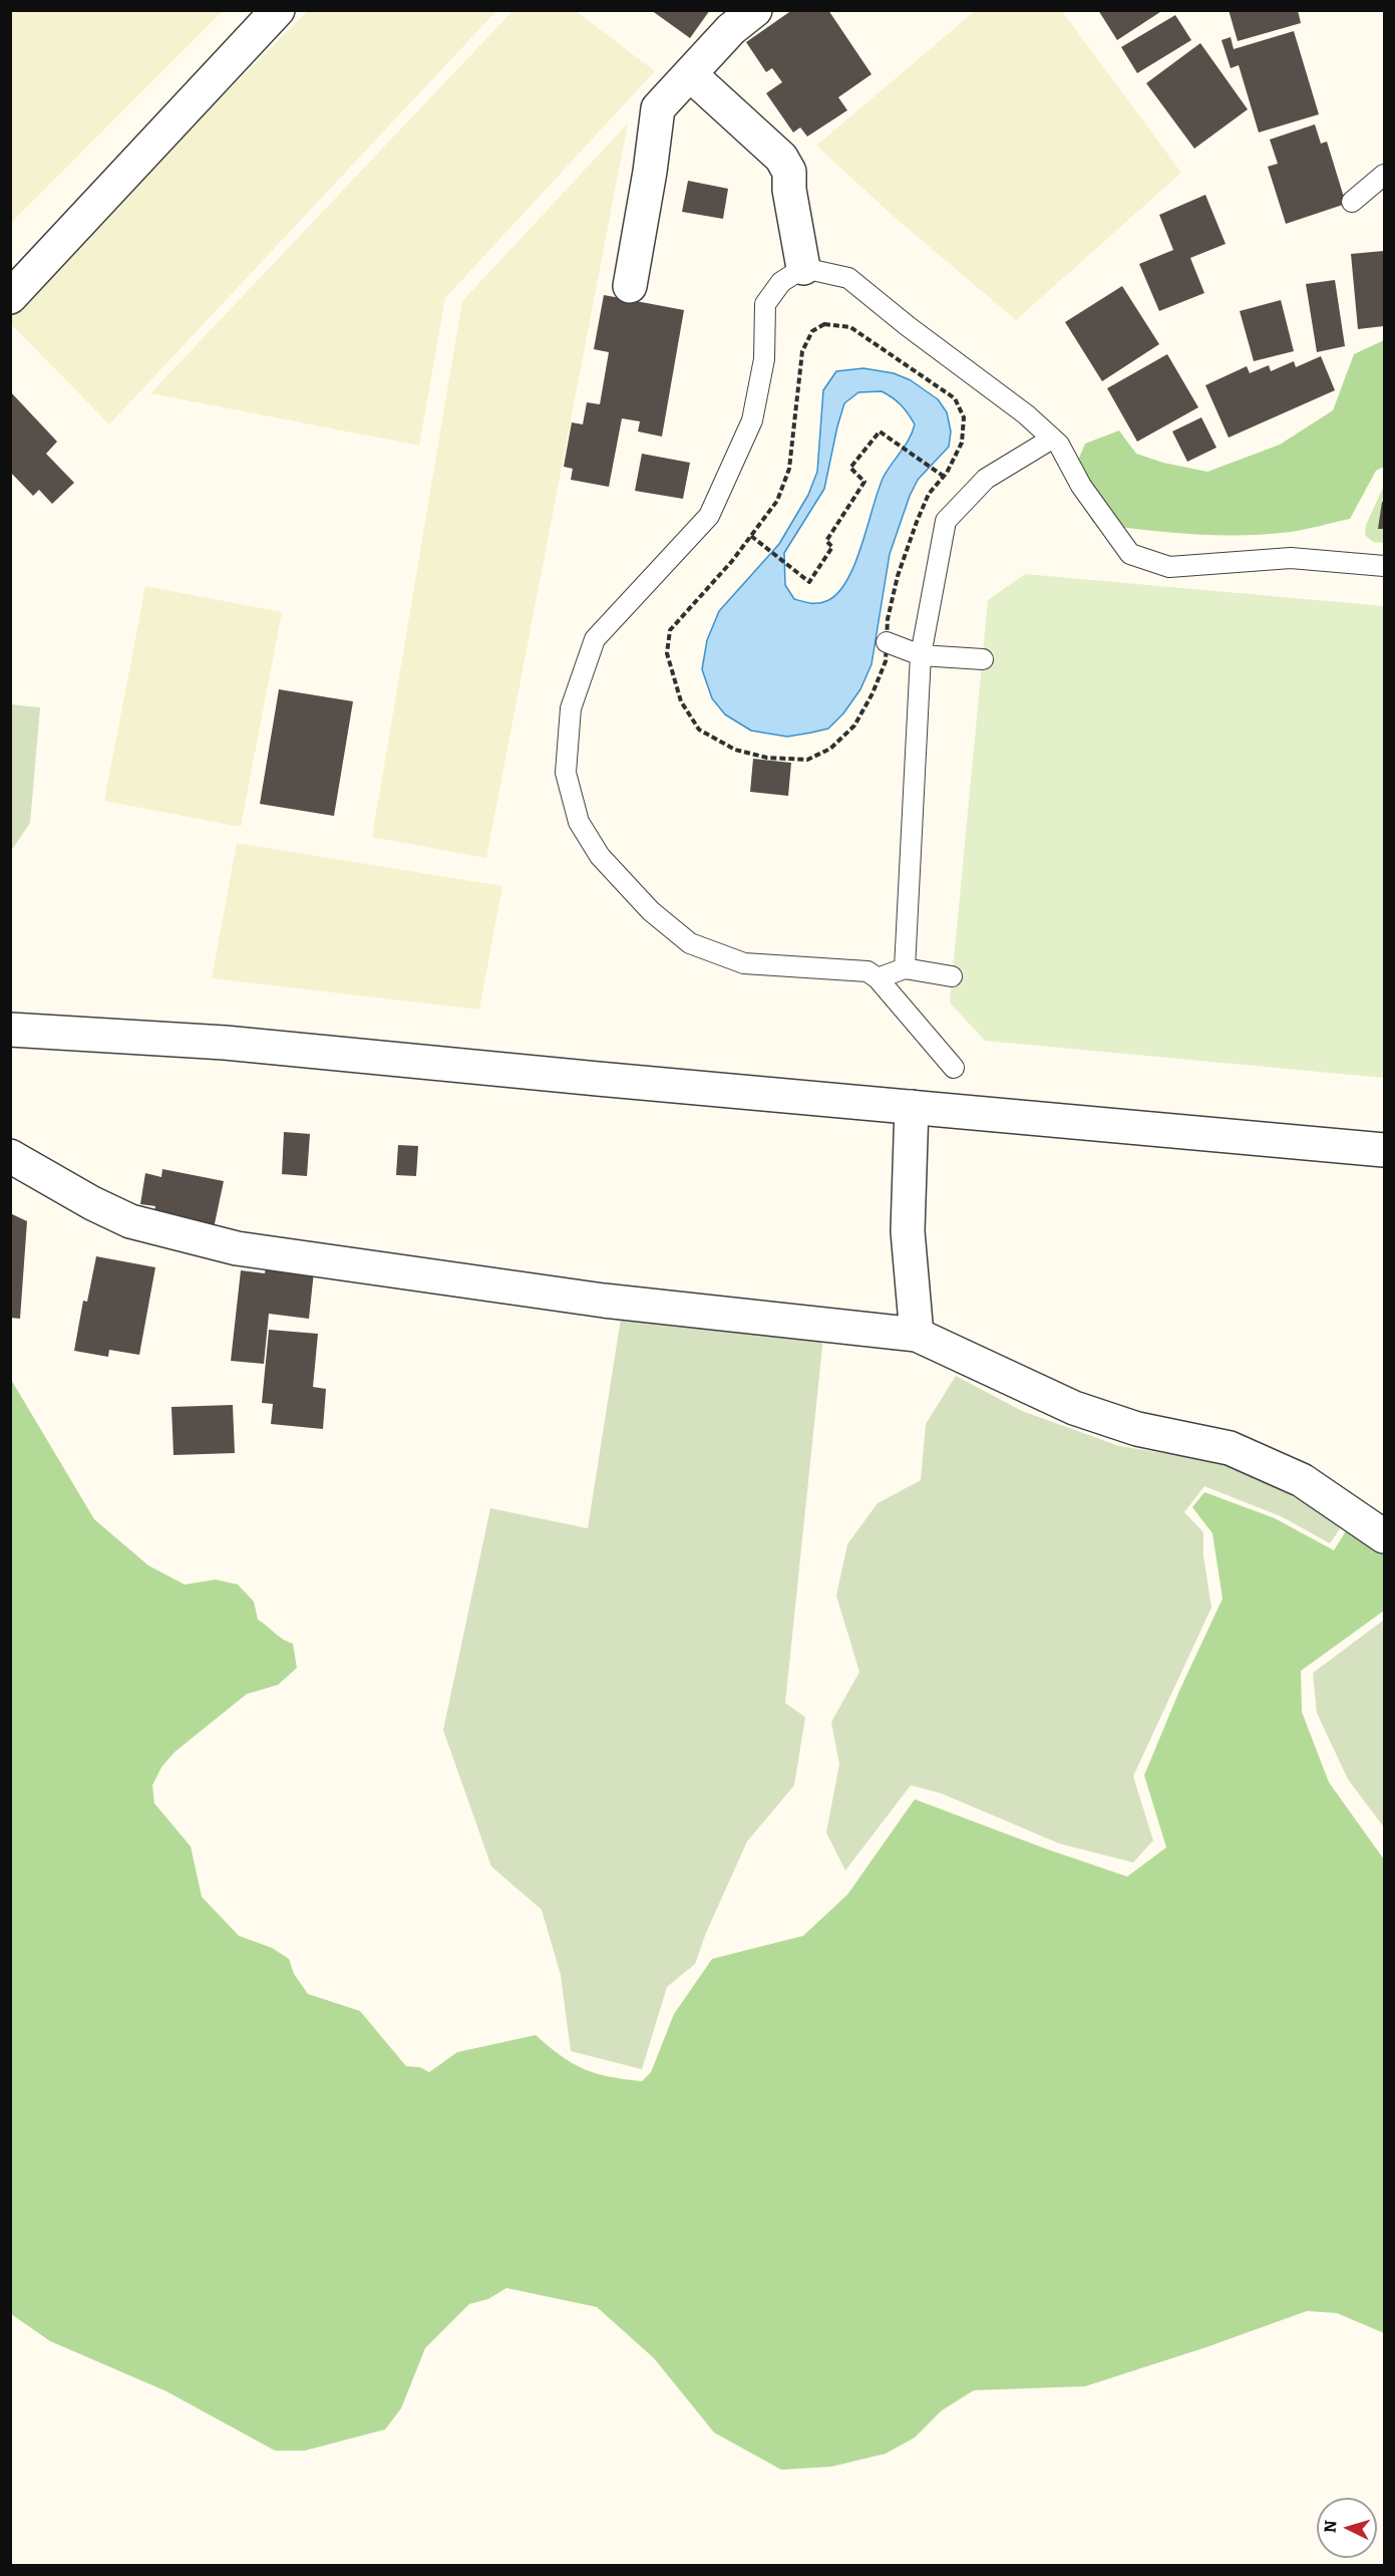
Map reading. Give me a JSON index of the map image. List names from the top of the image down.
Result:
{
  "north": "left"
}
